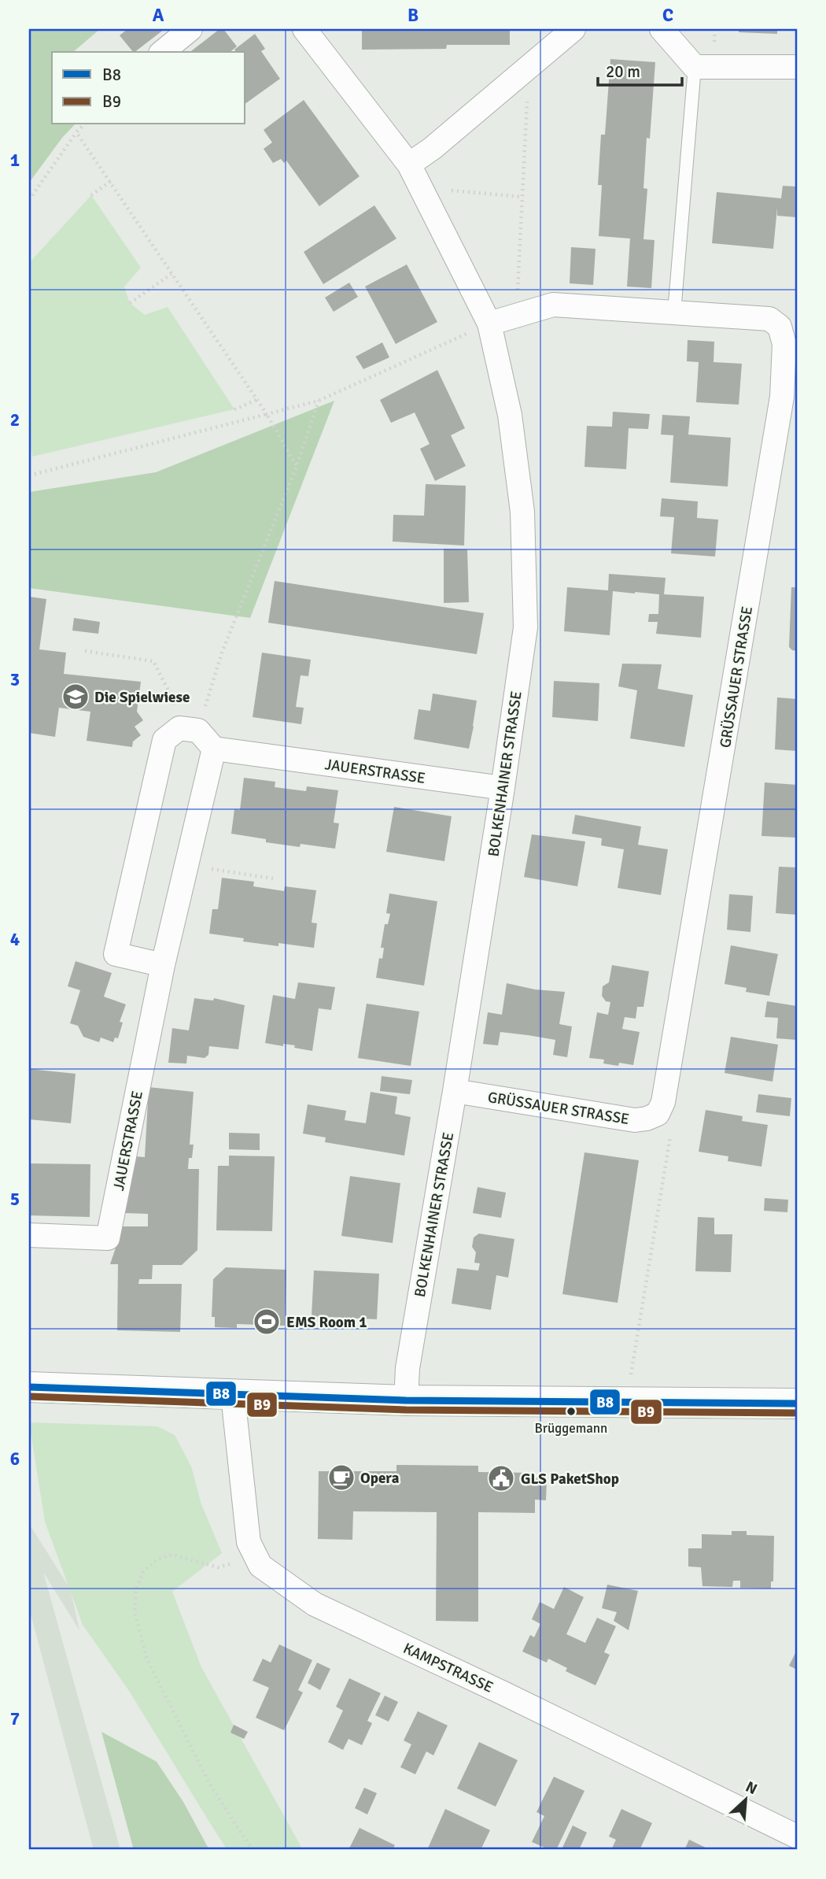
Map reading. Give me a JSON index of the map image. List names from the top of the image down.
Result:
{
  "streets": {
    "street": [
      "GRÜSSAUER STRASSE",
      "JAUERSTRASSE",
      "BOLKENHAINER STRASSE",
      "KAMPSTRASSE"
    ]
  },
  "crossings": [
    ["GRÜSSAUER STRASSE", "BOLKENHAINER STRASSE"],
    ["JAUERSTRASSE", "BOLKENHAINER STRASSE"]
  ],
  "places": {
    "school or university": ["Die Spielwiese"],
    "sports": ["EMS Room 1"],
    "other": ["Brüggemann"],
    "cafe": ["Opera"],
    "public building": ["GLS PaketShop"]
  },
  "lines": ["transit line B8", "transit line B9"],
  "legend": ["B8", "B9"],
  "scale_bar": "20 m",
  "north": "top right",
  "grid": {
    "columns": ["A", "B", "C"],
    "rows": [
      "1",
      "2",
      "3",
      "4",
      "5",
      "6",
      "7"
    ]
  }
}
